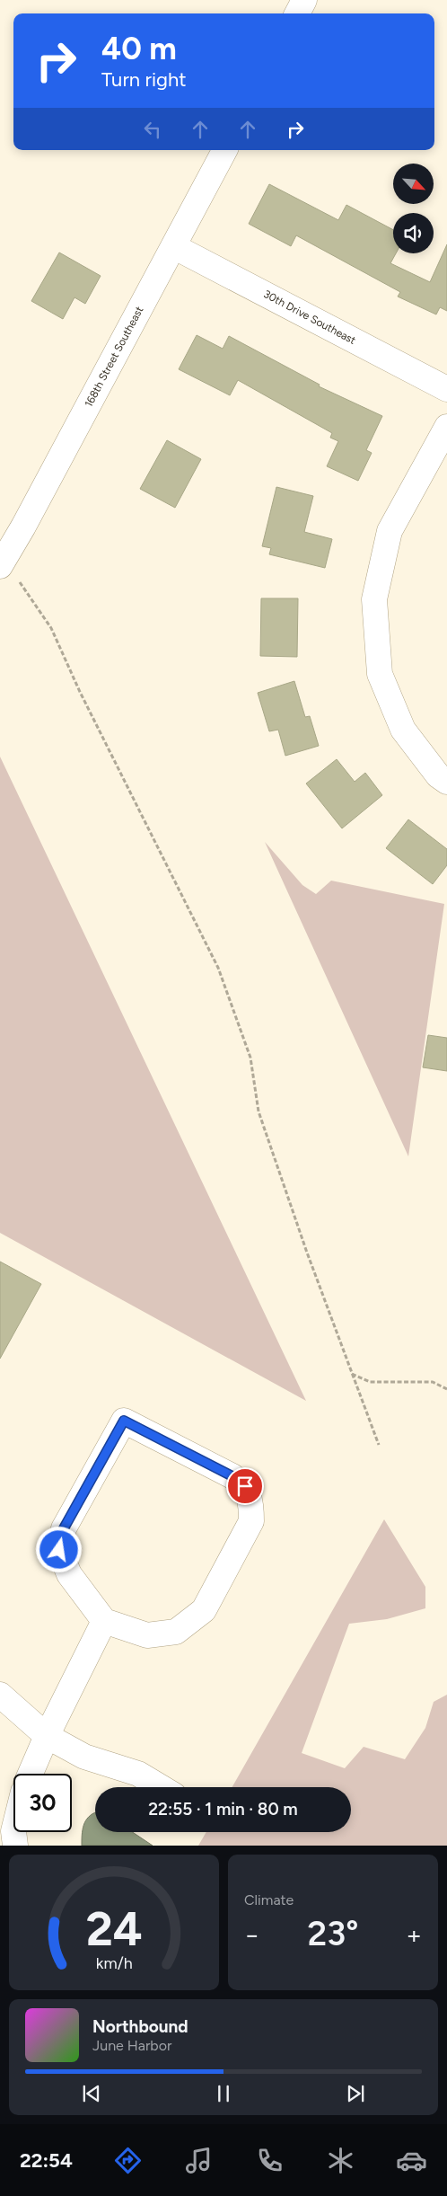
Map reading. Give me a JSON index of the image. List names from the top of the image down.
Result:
{
  "streets": {
    "street": ["30th Drive Southeast", "168th Street Southeast"]
  },
  "crossings": [
    ["30th Drive Southeast", "168th Street Southeast"]
  ],
  "north": "bottom right",
  "page": {
    "turn": ["40 m", "Turn right"],
    "limit": "30",
    "trip": "22:55 · 1 min · 80 m",
    "tile": "Climate",
    "heat": ["−", "23°", "+"],
    "song": ["Northbound", "June Harbor"],
    "tabs": "22:54",
    "gauge": ["24", "km/h"]
  }
}
